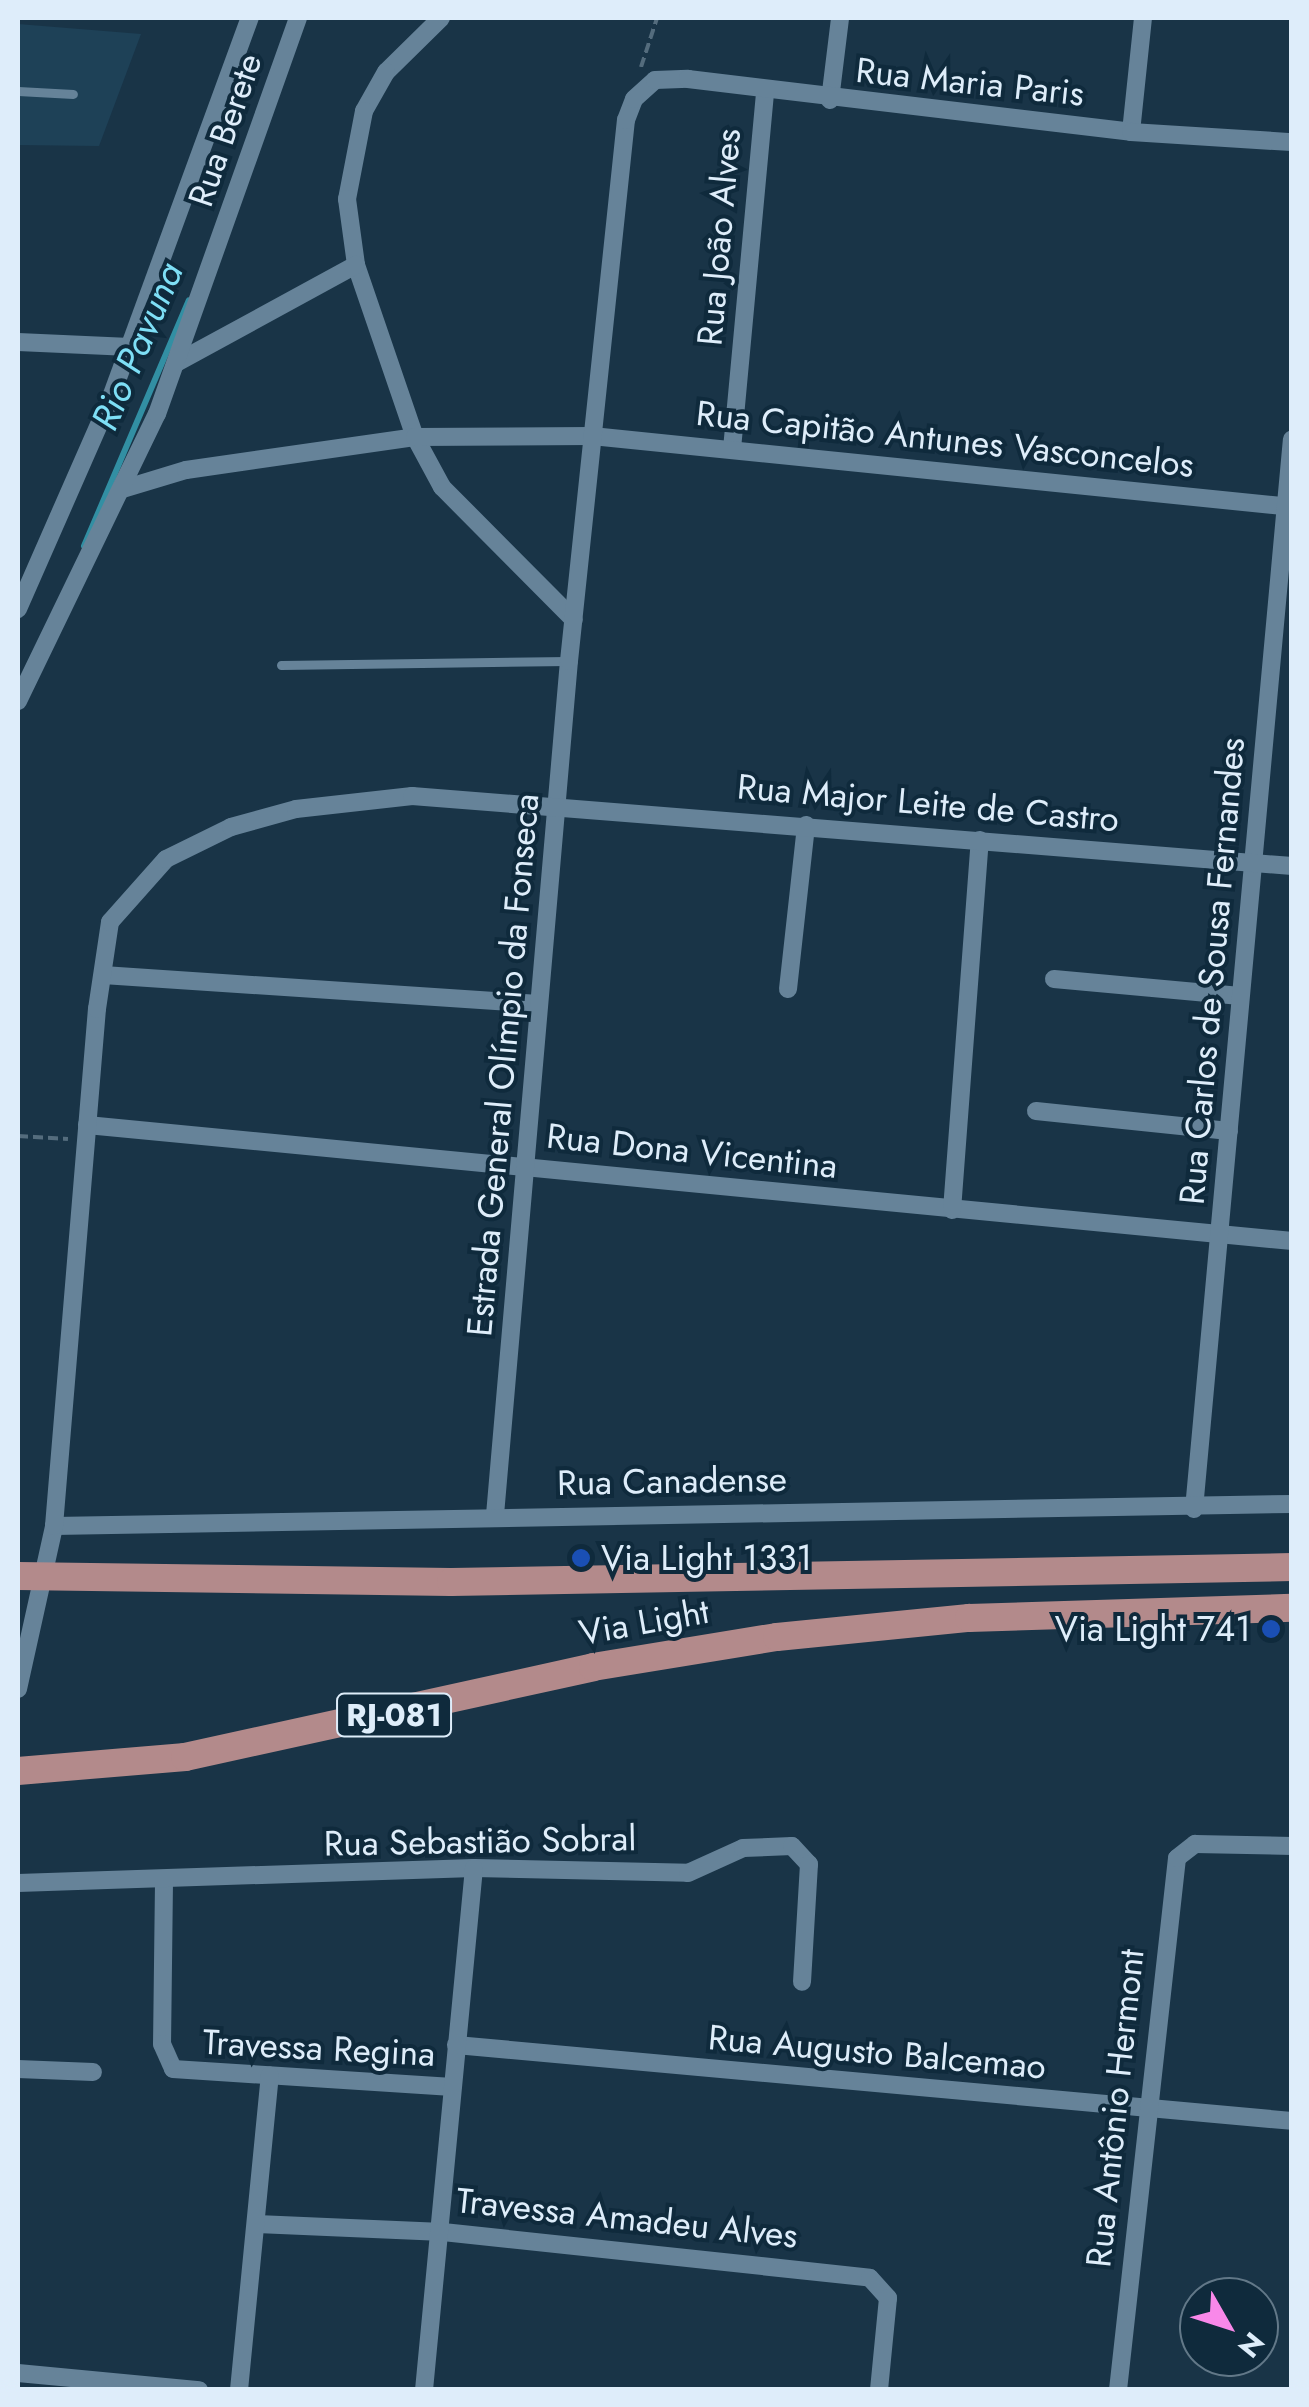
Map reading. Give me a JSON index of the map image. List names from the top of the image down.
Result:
{
  "streets": {
    "main road": ["Via Light", "RJ-081"],
    "street": [
      "Rua Maria Paris",
      "Rua Berete",
      "Rua João Alves",
      "Rua Capitão Antunes Vasconcelos",
      "Rua Major Leite de Castro",
      "Rua Carlos de Sousa Fernandes",
      "Estrada General Olímpio da Fonseca",
      "Rua Dona Vicentina",
      "Rua Canadense",
      "Rua Sebastião Sobral",
      "Travessa Regina",
      "Rua Augusto Balcemao",
      "Rua Antônio Hermont",
      "Travessa Amadeu Alves"
    ]
  },
  "crossings": [
    ["Rua Maria Paris", "Rua João Alves"],
    ["Rua Maria Paris", "Estrada General Olímpio da Fonseca"],
    ["Rua Berete", "Rua Capitão Antunes Vasconcelos"],
    ["Rua João Alves", "Rua Capitão Antunes Vasconcelos"],
    ["Rua Capitão Antunes Vasconcelos", "Rua Carlos de Sousa Fernandes"],
    ["Rua Capitão Antunes Vasconcelos", "Estrada General Olímpio da Fonseca"],
    ["Rua Major Leite de Castro", "Rua Carlos de Sousa Fernandes"],
    ["Rua Major Leite de Castro", "Estrada General Olímpio da Fonseca"],
    ["Rua Major Leite de Castro", "Rua Dona Vicentina"],
    ["Rua Major Leite de Castro", "Rua Canadense"],
    ["Rua Carlos de Sousa Fernandes", "Rua Dona Vicentina"],
    ["Rua Carlos de Sousa Fernandes", "Rua Canadense"],
    ["Estrada General Olímpio da Fonseca", "Rua Dona Vicentina"],
    ["Estrada General Olímpio da Fonseca", "Rua Canadense"],
    ["Rua Sebastião Sobral", "Travessa Regina"],
    ["Rua Augusto Balcemao", "Rua Antônio Hermont"]
  ],
  "water": ["Rio Pavuna"],
  "places": ["Via Light 1331", "Via Light 741"],
  "north": "bottom right"
}
